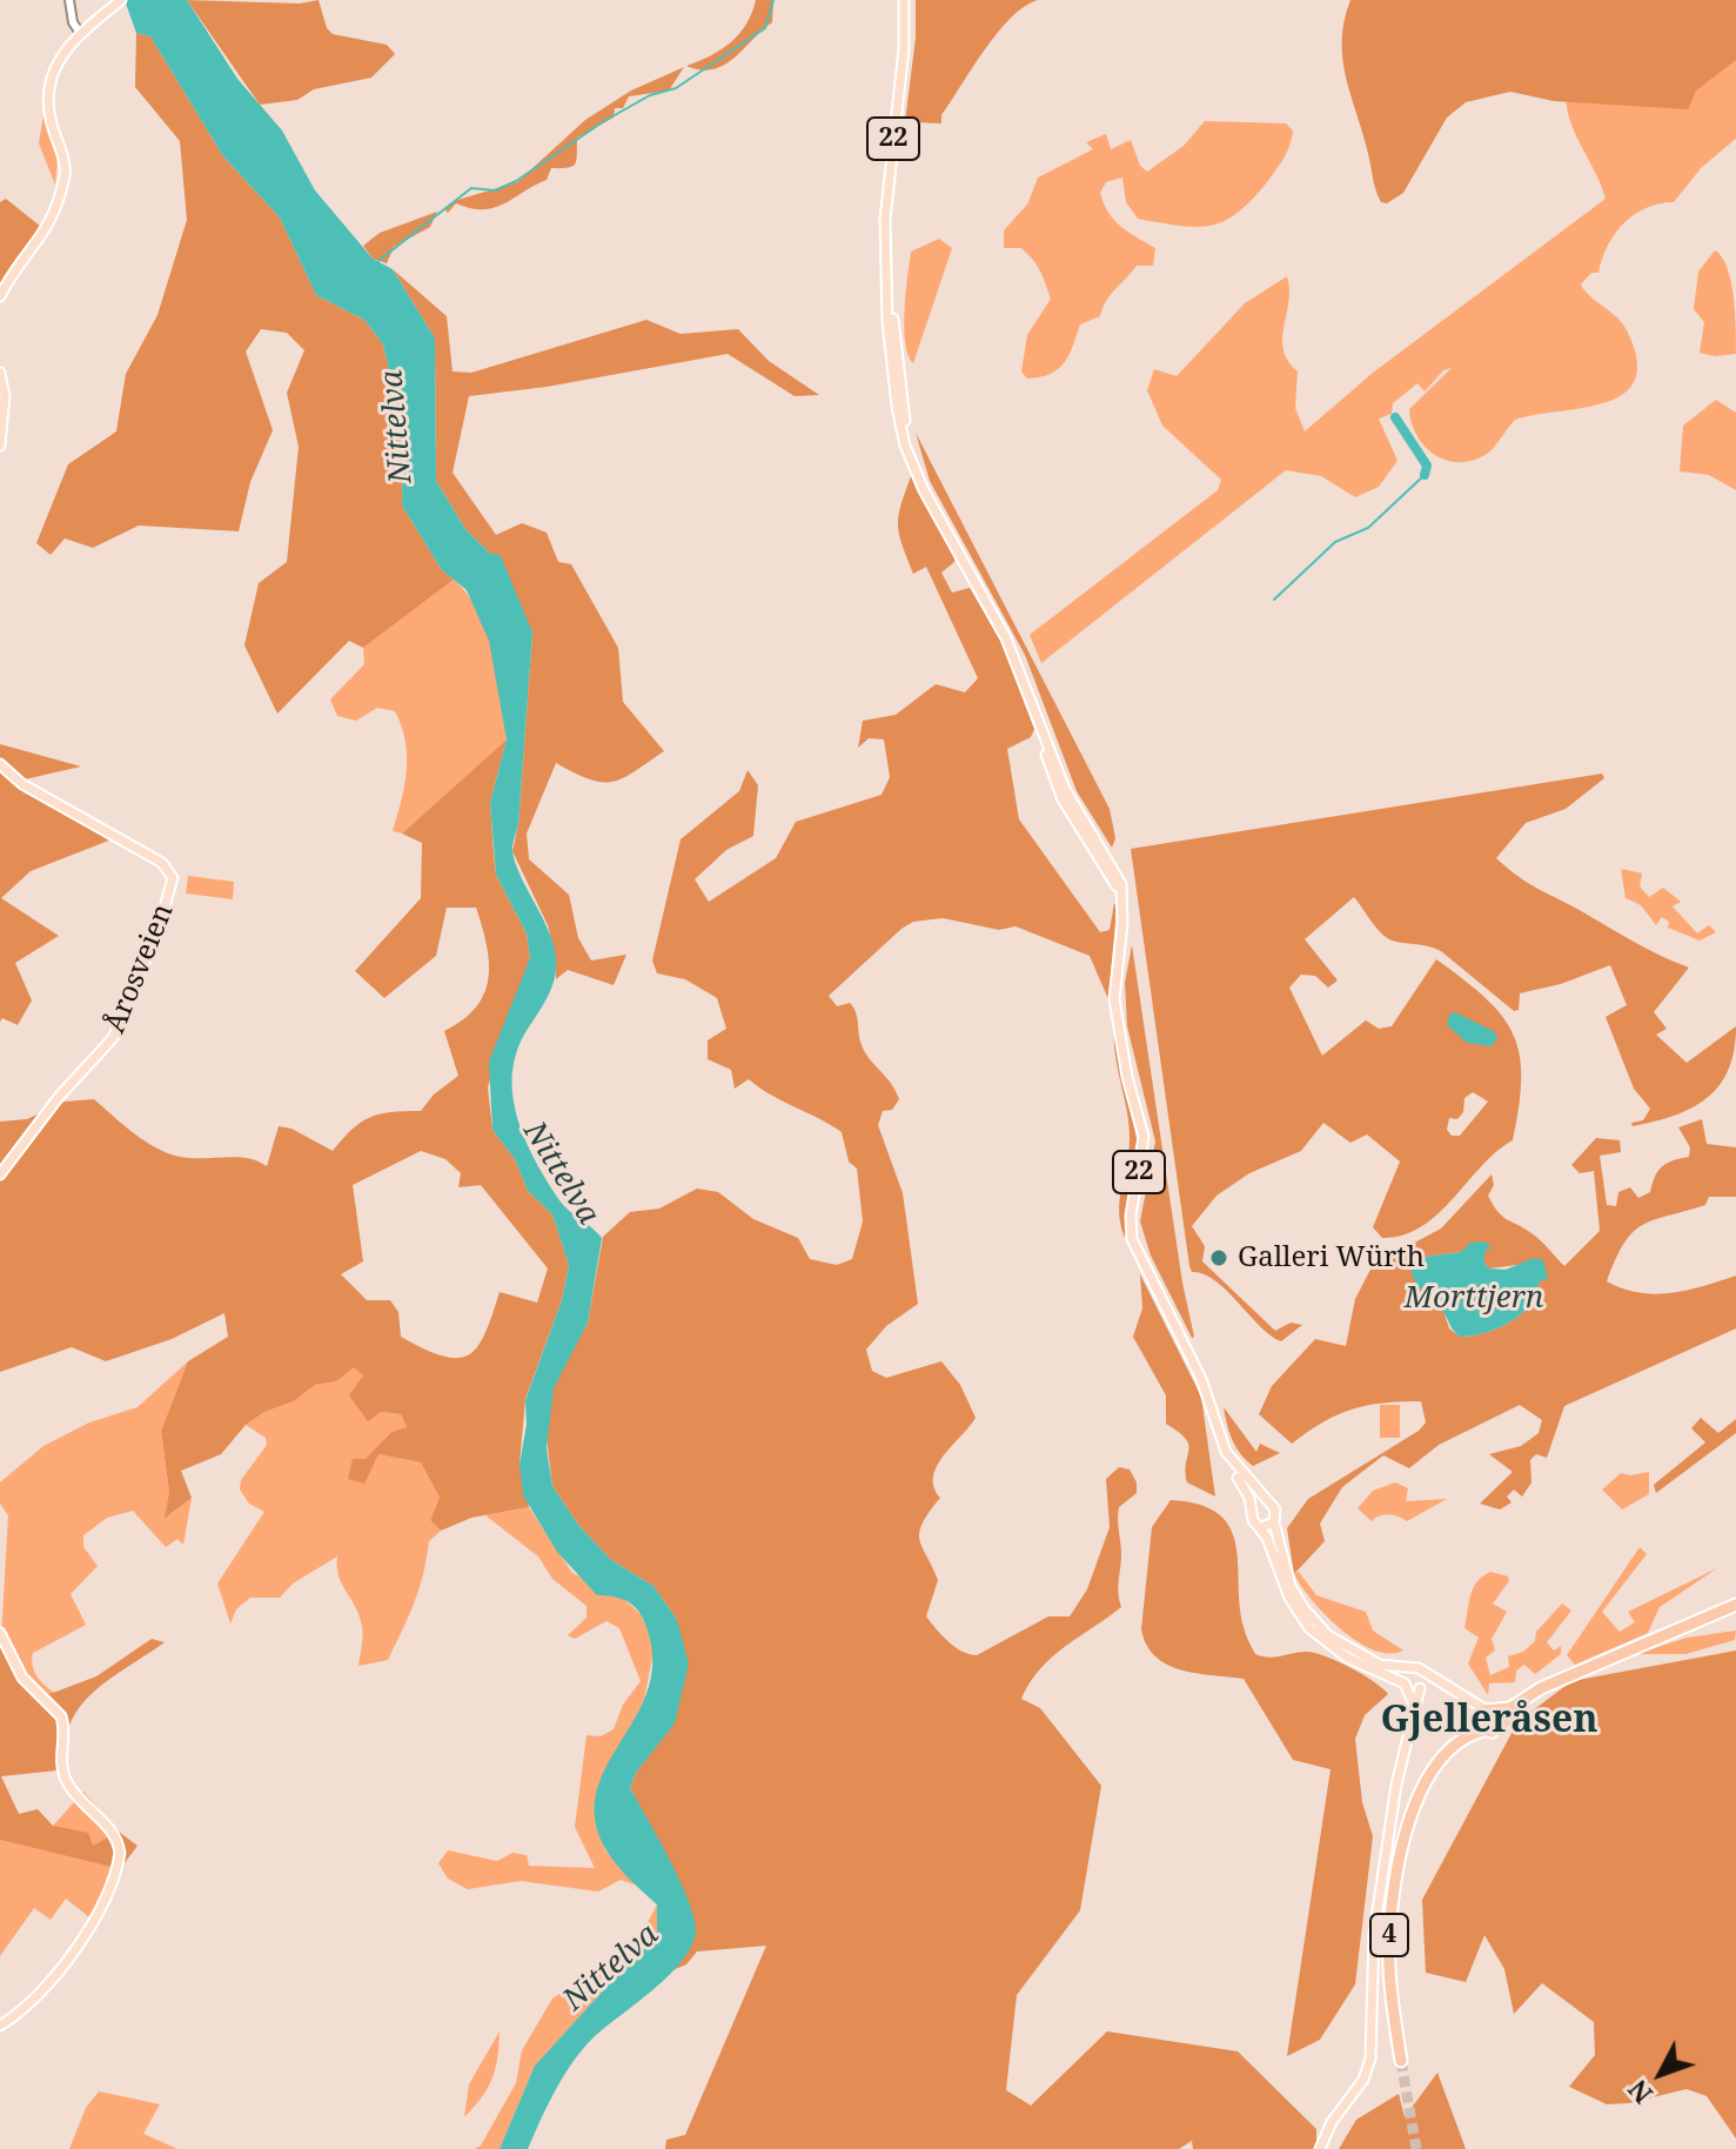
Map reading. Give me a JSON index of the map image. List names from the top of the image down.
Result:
{
  "streets": {
    "highway": ["4"],
    "main road": ["22", "Årosveien"]
  },
  "crossings": [
    ["22", "4"]
  ],
  "districts": ["Gjelleråsen"],
  "water": ["Nittelva", "Morttjern"],
  "places": ["Galleri Würth"],
  "north": "bottom left"
}
